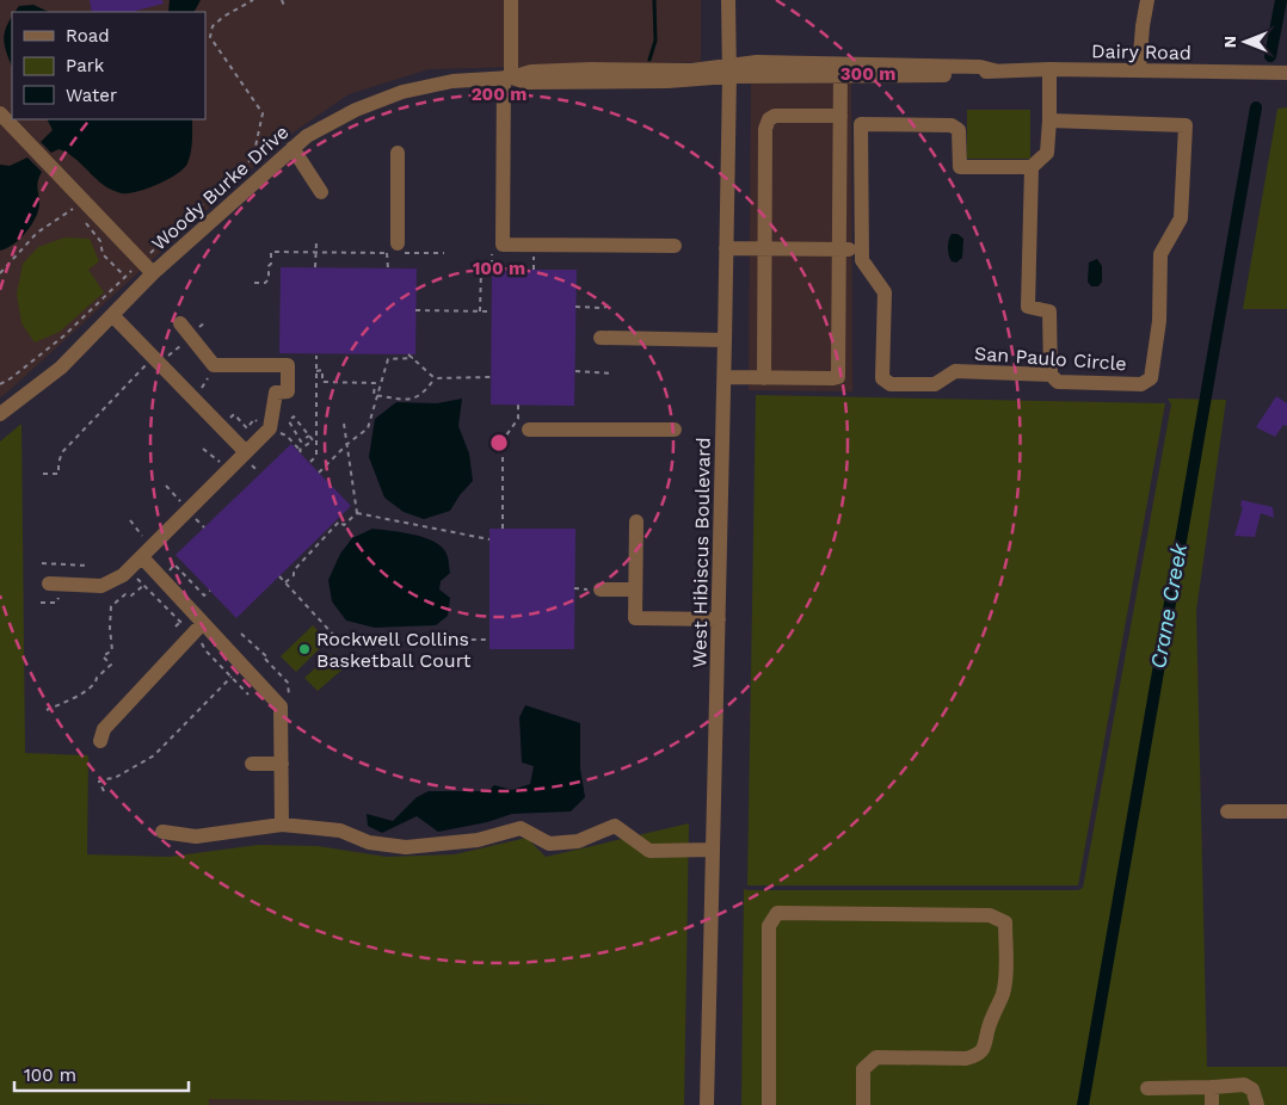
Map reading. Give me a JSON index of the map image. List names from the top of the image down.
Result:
{
  "streets": {
    "street": [
      "Dairy Road",
      "Woody Burke Drive",
      "San Paulo Circle",
      "West Hibiscus Boulevard"
    ]
  },
  "crossings": [
    ["Dairy Road", "Woody Burke Drive"],
    ["Dairy Road", "West Hibiscus Boulevard"],
    ["Woody Burke Drive", "West Hibiscus Boulevard"]
  ],
  "water": ["Crane Creek"],
  "places": ["Rockwell Collins Basketball Court"],
  "legend": ["Road", "Park", "Water"],
  "scale_bar": "100 m",
  "north": "left",
  "rings": ["300 m", "200 m", "100 m"]
}
